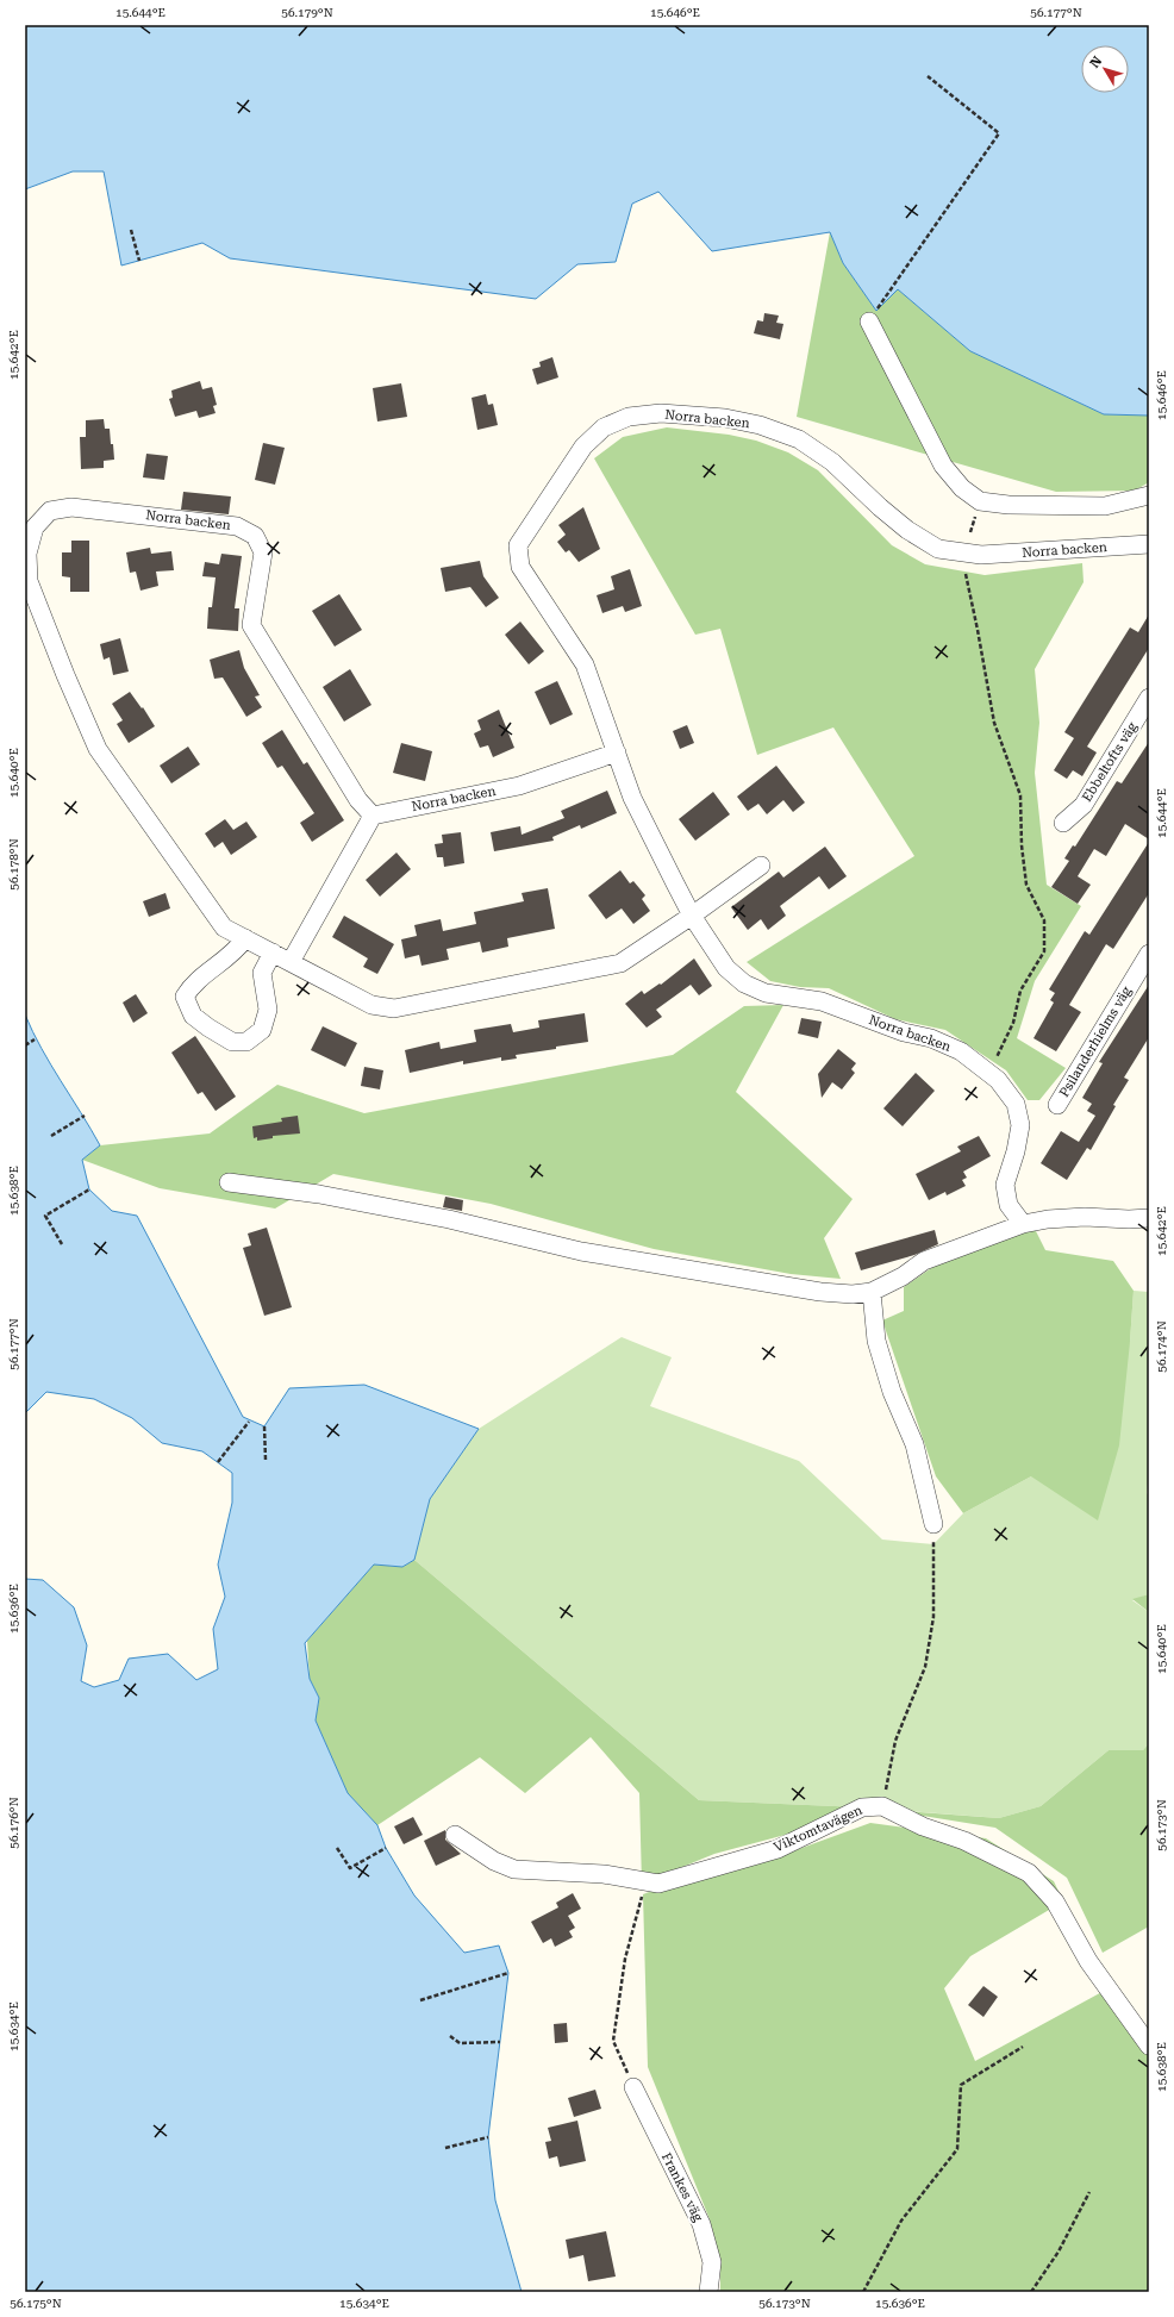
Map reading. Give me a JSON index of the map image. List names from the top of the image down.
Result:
{
  "streets": {
    "street": [
      "Norra backen",
      "Ebbeltofts väg",
      "Psilanderhielms väg",
      "Viktomtavägen",
      "Frankes väg"
    ]
  },
  "north": "top left",
  "coordinates": [
    "15.644°E",
    "56.179°N",
    "15.646°E",
    "56.177°N",
    "15.642°E",
    "15.640°E",
    "56.178°N",
    "15.638°E",
    "56.174°N",
    "15.636°E",
    "56.176°N",
    "56.173°N",
    "15.634°E",
    "56.175°N"
  ]
}
